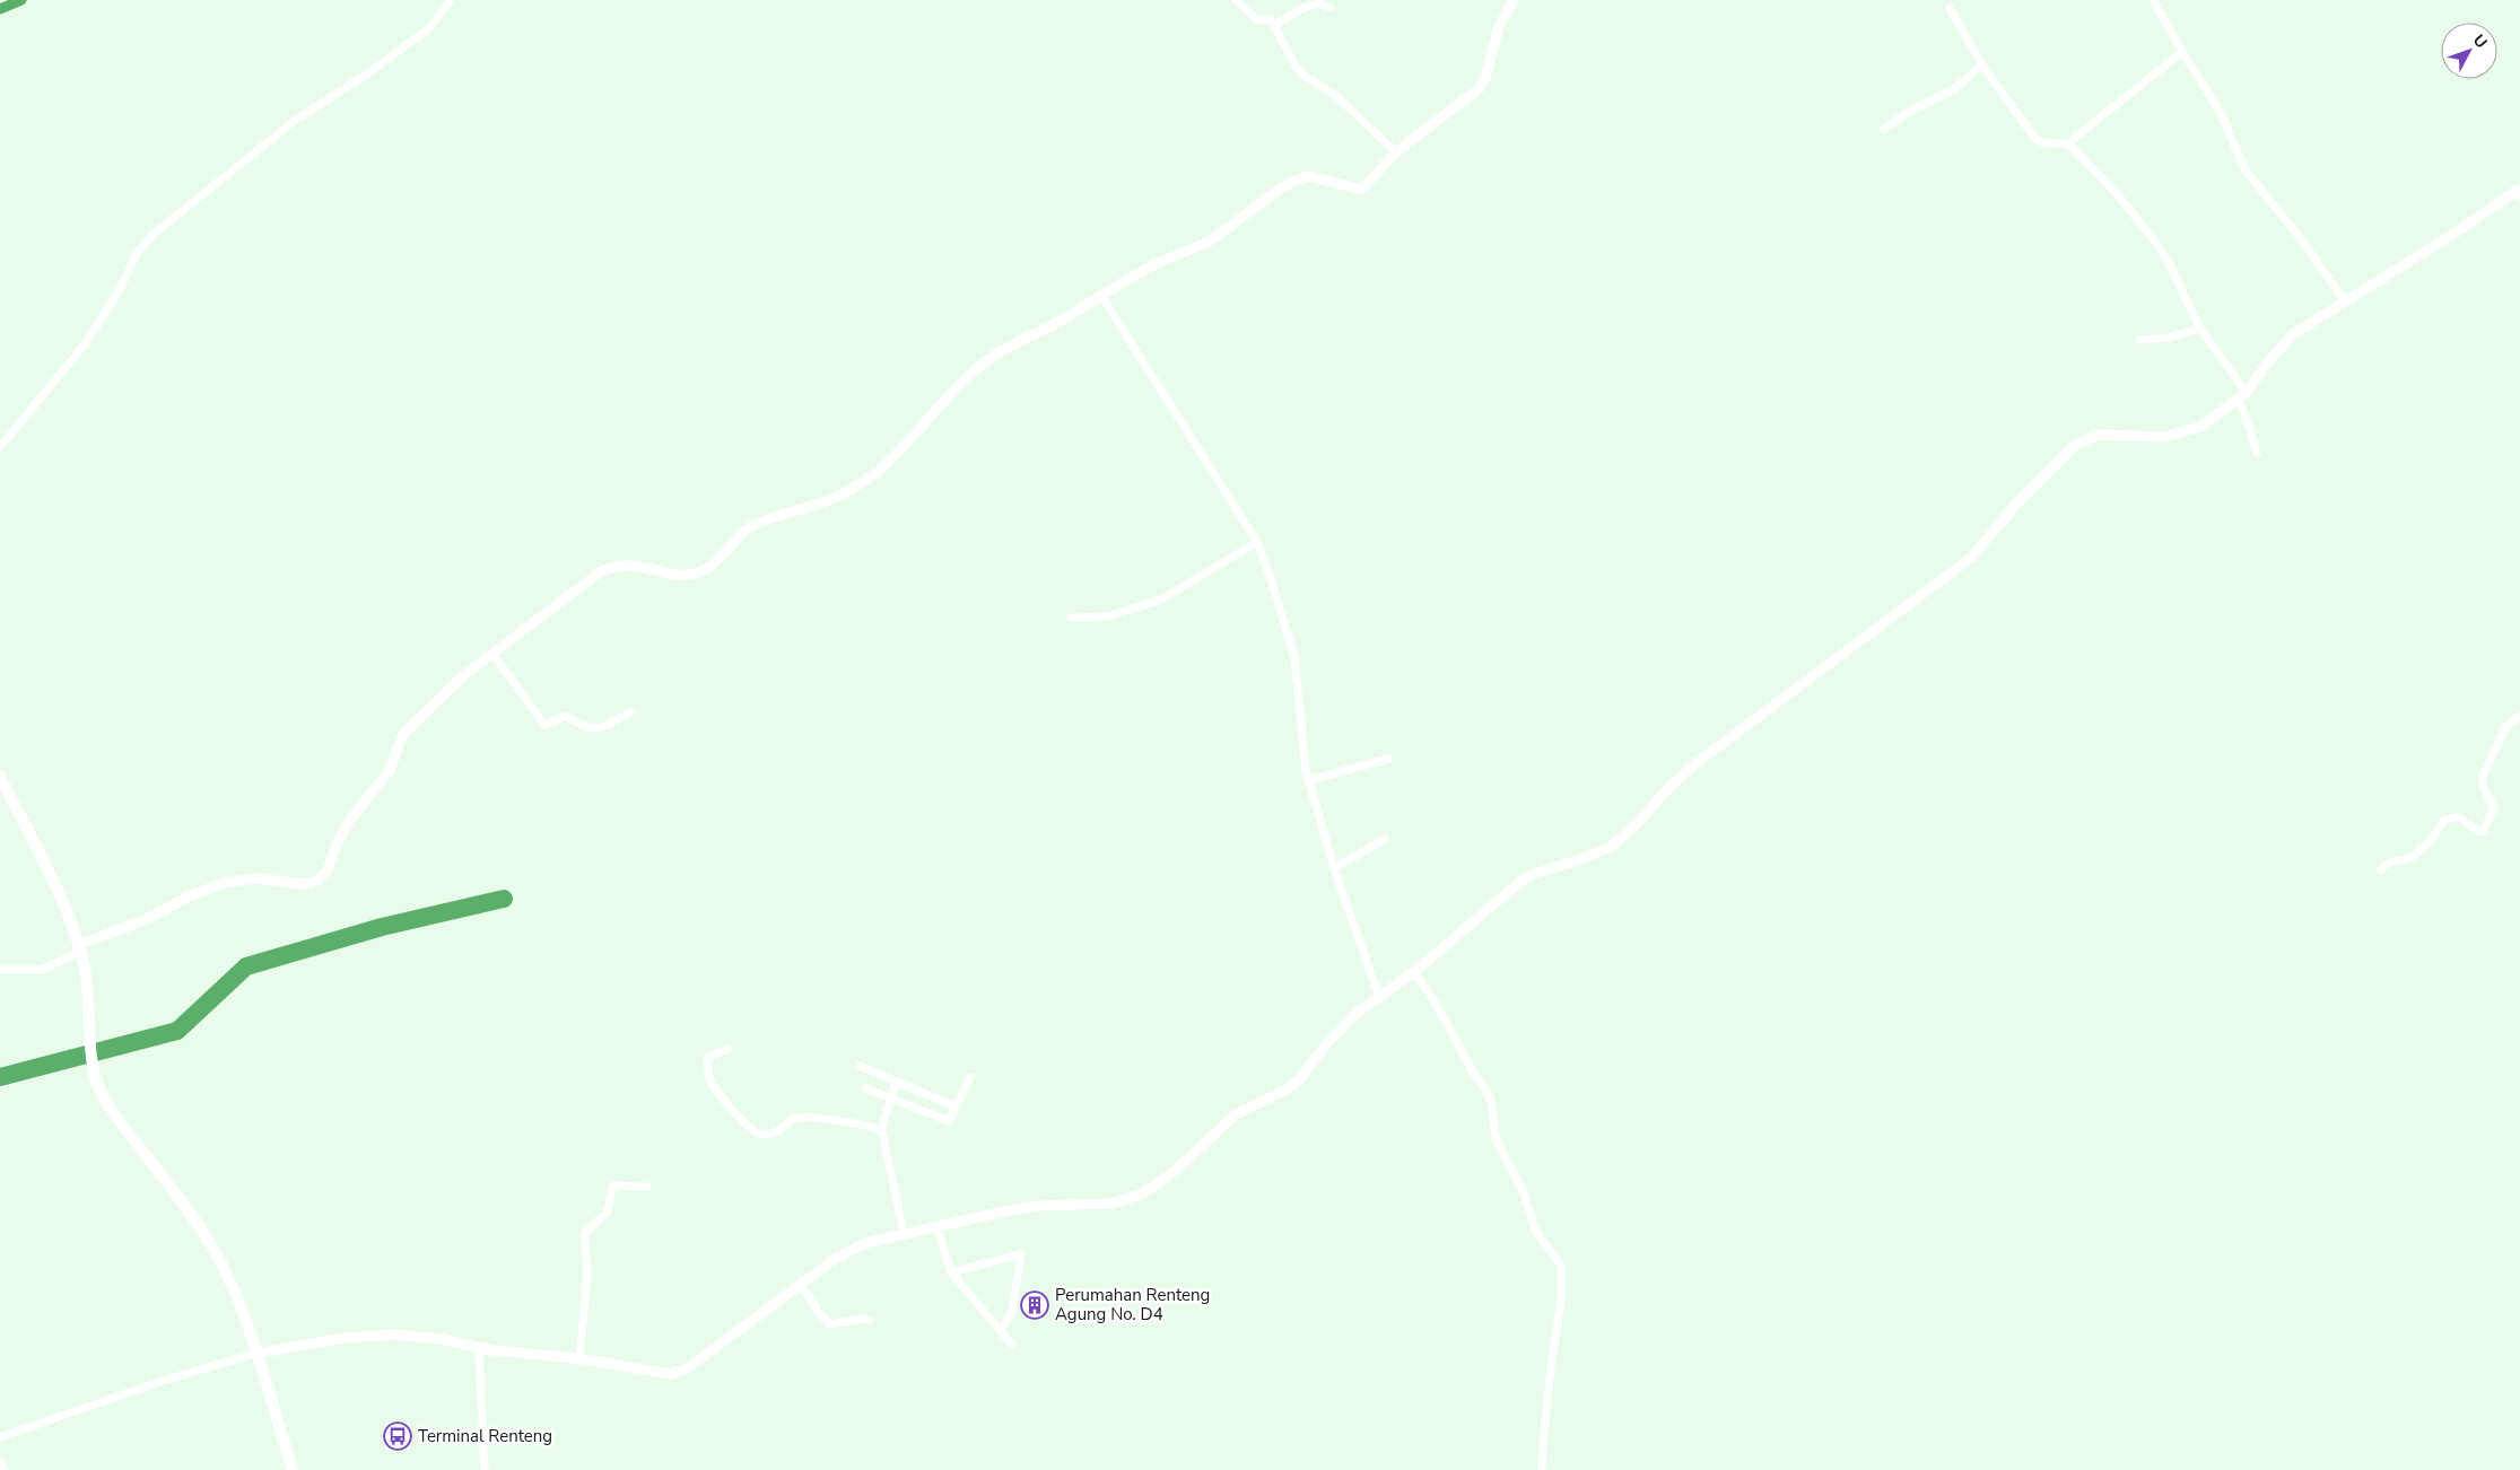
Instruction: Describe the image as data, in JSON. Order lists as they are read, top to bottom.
{
  "places": {
    "building": ["Perumahan Renteng Agung No. D4"],
    "bus stop": ["Terminal Renteng"]
  },
  "north": "top right"
}
